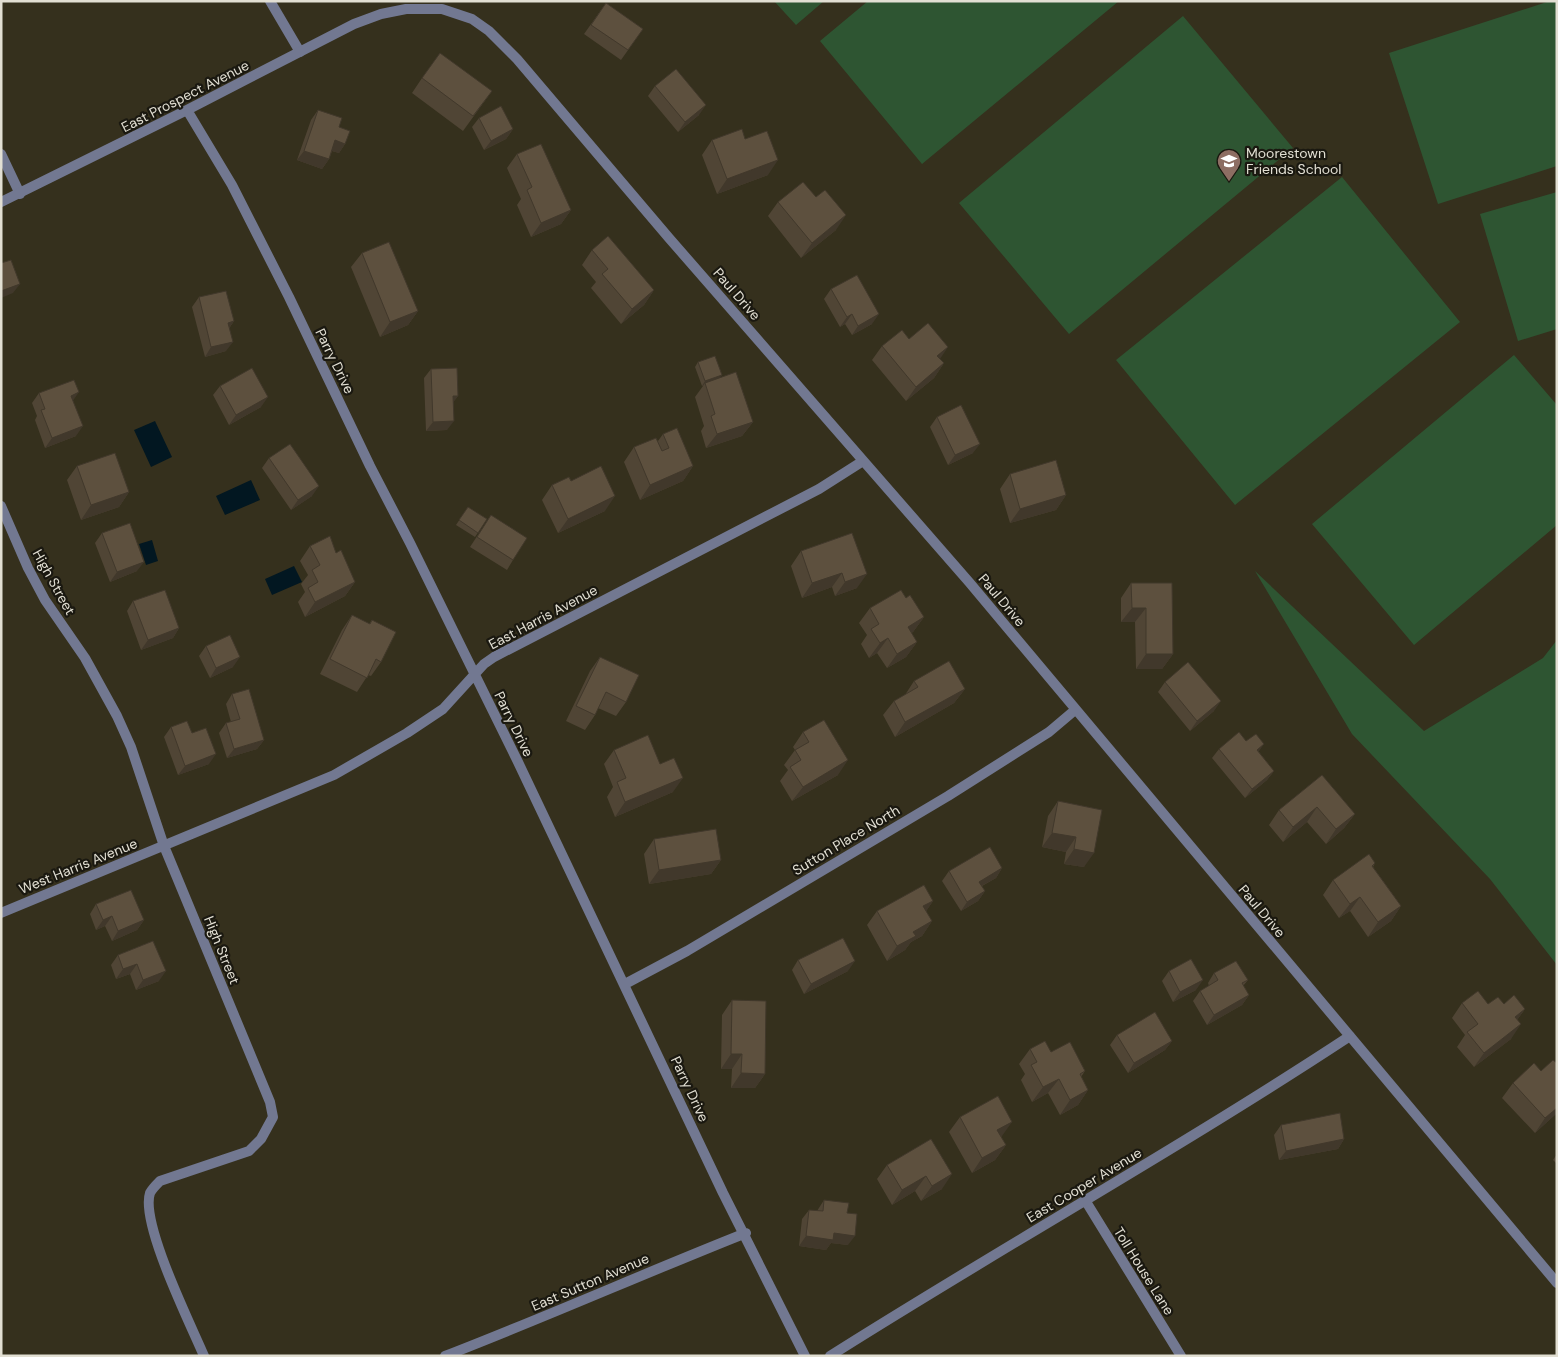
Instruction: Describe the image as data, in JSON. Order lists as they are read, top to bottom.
{
  "streets": {
    "street": [
      "East Prospect Avenue",
      "Paul Drive",
      "Parry Drive",
      "High Street",
      "East Harris Avenue",
      "Sutton Place North",
      "West Harris Avenue",
      "East Cooper Avenue",
      "Toll House Lane",
      "East Sutton Avenue"
    ]
  },
  "crossings": [
    ["East Prospect Avenue", "Paul Drive"],
    ["East Prospect Avenue", "Parry Drive"],
    ["Paul Drive", "East Harris Avenue"],
    ["Paul Drive", "Sutton Place North"],
    ["Paul Drive", "East Cooper Avenue"],
    ["Parry Drive", "East Harris Avenue"],
    ["Parry Drive", "Sutton Place North"],
    ["Parry Drive", "East Sutton Avenue"],
    ["High Street", "East Harris Avenue"],
    ["High Street", "West Harris Avenue"],
    ["East Harris Avenue", "West Harris Avenue"],
    ["East Cooper Avenue", "Toll House Lane"]
  ],
  "places": {
    "school or university": ["Moorestown Friends School"]
  }
}
